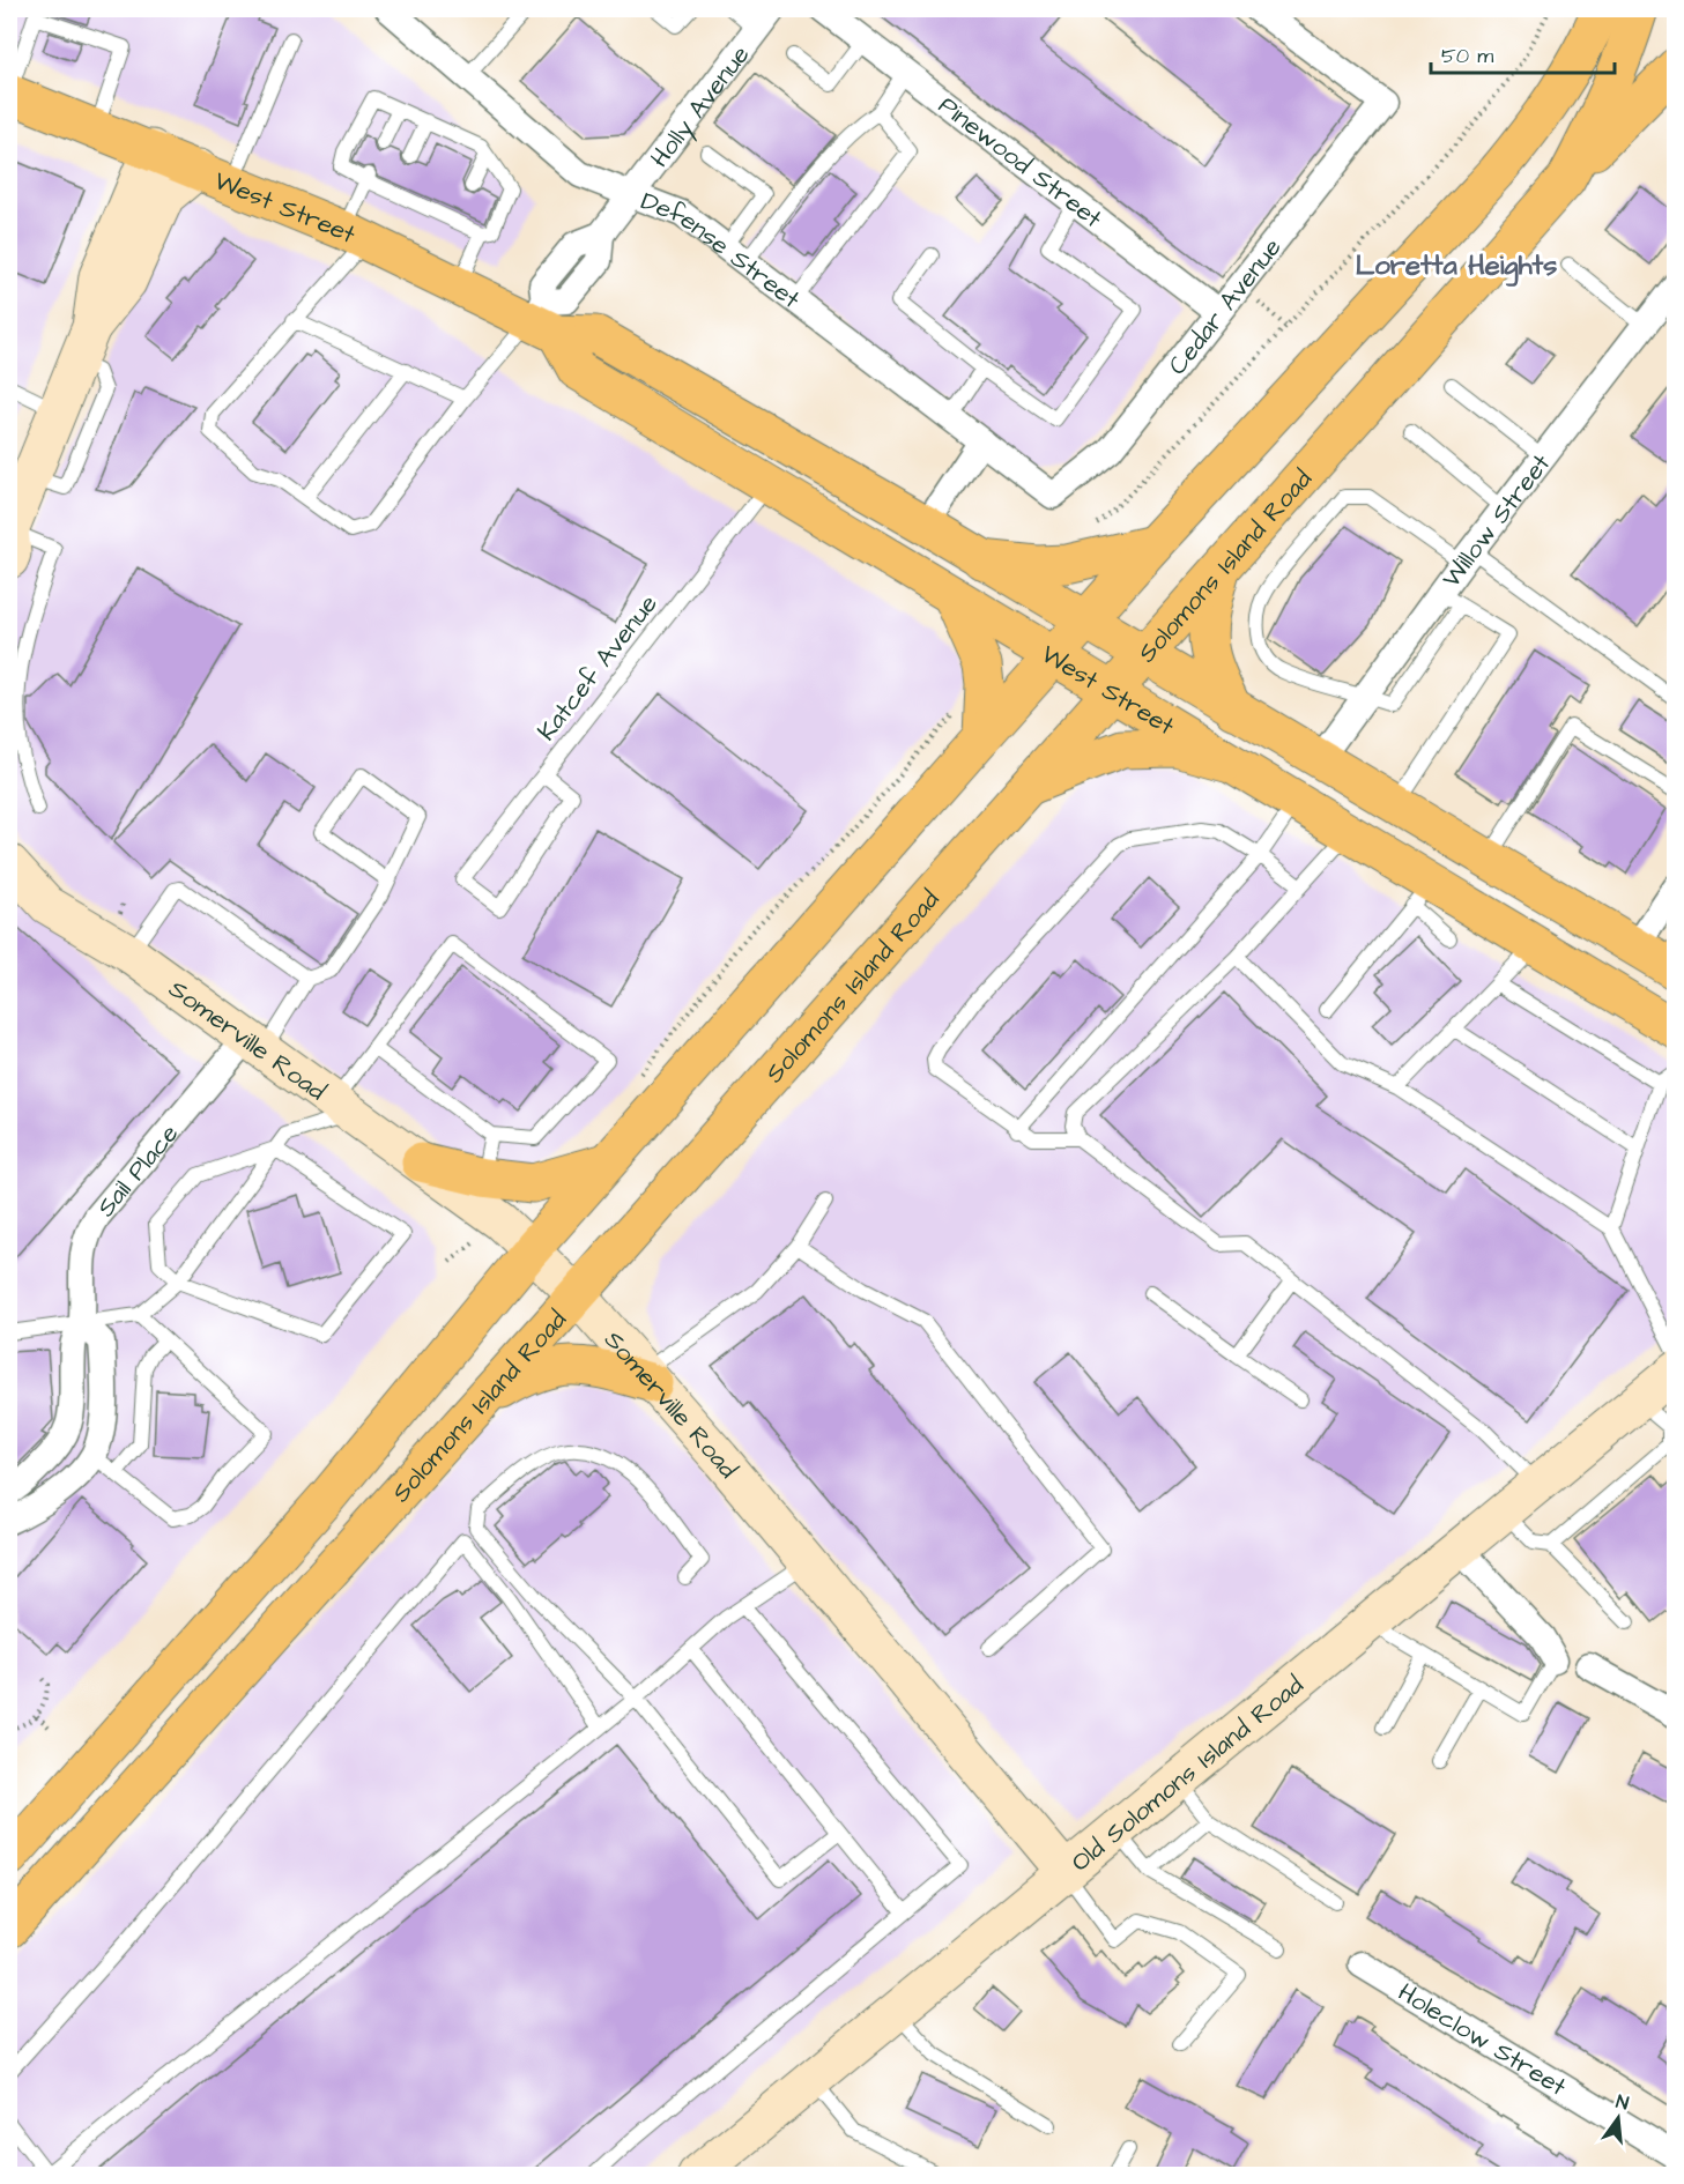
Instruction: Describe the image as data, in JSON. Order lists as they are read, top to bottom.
{
  "streets": {
    "main road": ["West Street", "Solomons Island Road"],
    "street": [
      "Holly Avenue",
      "Pinewood Street",
      "Defense Street",
      "Cedar Avenue",
      "Willow Street",
      "Somerville Road",
      "Sail Place",
      "Old Solomons Island Road",
      "Holeclow Street"
    ],
    "lane": ["Katcef Avenue"]
  },
  "crossings": [
    ["Holly Avenue", "West Street"],
    ["Holly Avenue", "Defense Street"],
    ["Pinewood Street", "Cedar Avenue"],
    ["West Street", "Willow Street"],
    ["West Street", "Solomons Island Road"],
    ["West Street", "Katcef Avenue"],
    ["Defense Street", "Cedar Avenue"],
    ["Solomons Island Road", "Somerville Road"],
    ["Somerville Road", "Sail Place"],
    ["Somerville Road", "Old Solomons Island Road"]
  ],
  "districts": ["Loretta Heights"],
  "scale_bar": "50 m",
  "north": "top"
}
